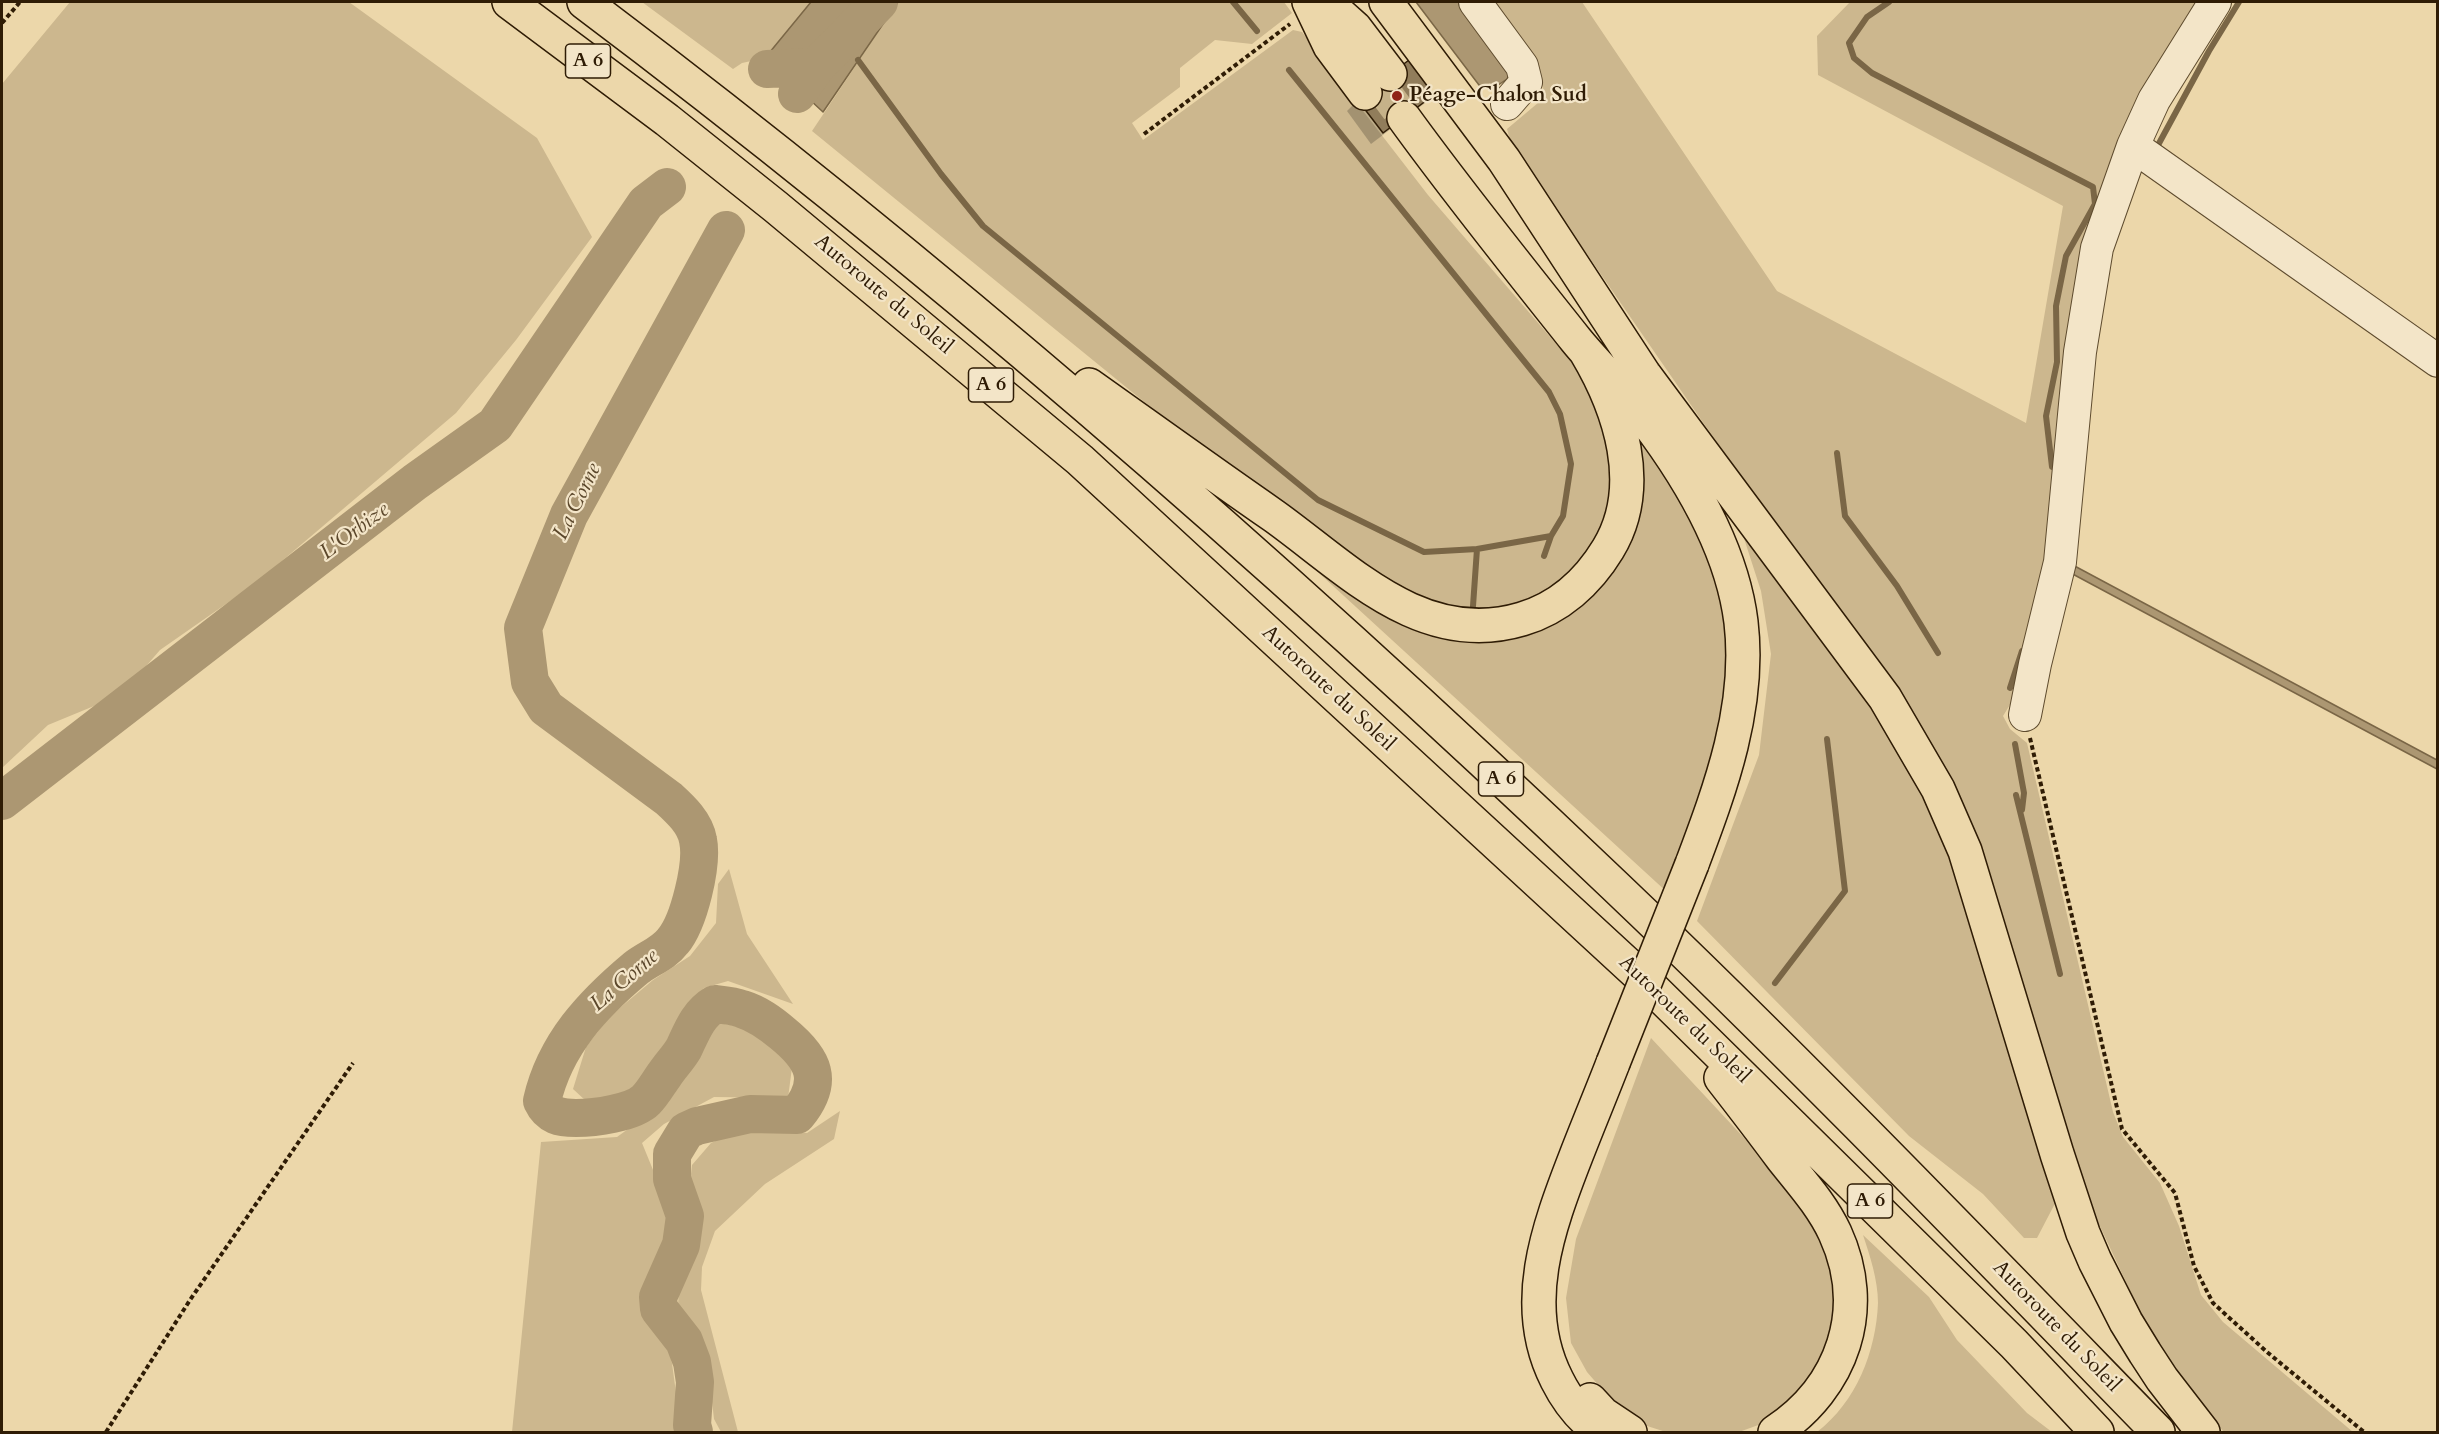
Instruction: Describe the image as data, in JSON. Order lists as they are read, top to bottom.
{
  "streets": {
    "highway": ["A 6", "Autoroute du Soleil"]
  },
  "water": ["La Corne", "L'Orbize"],
  "places": ["Péage-Chalon Sud"]
}
